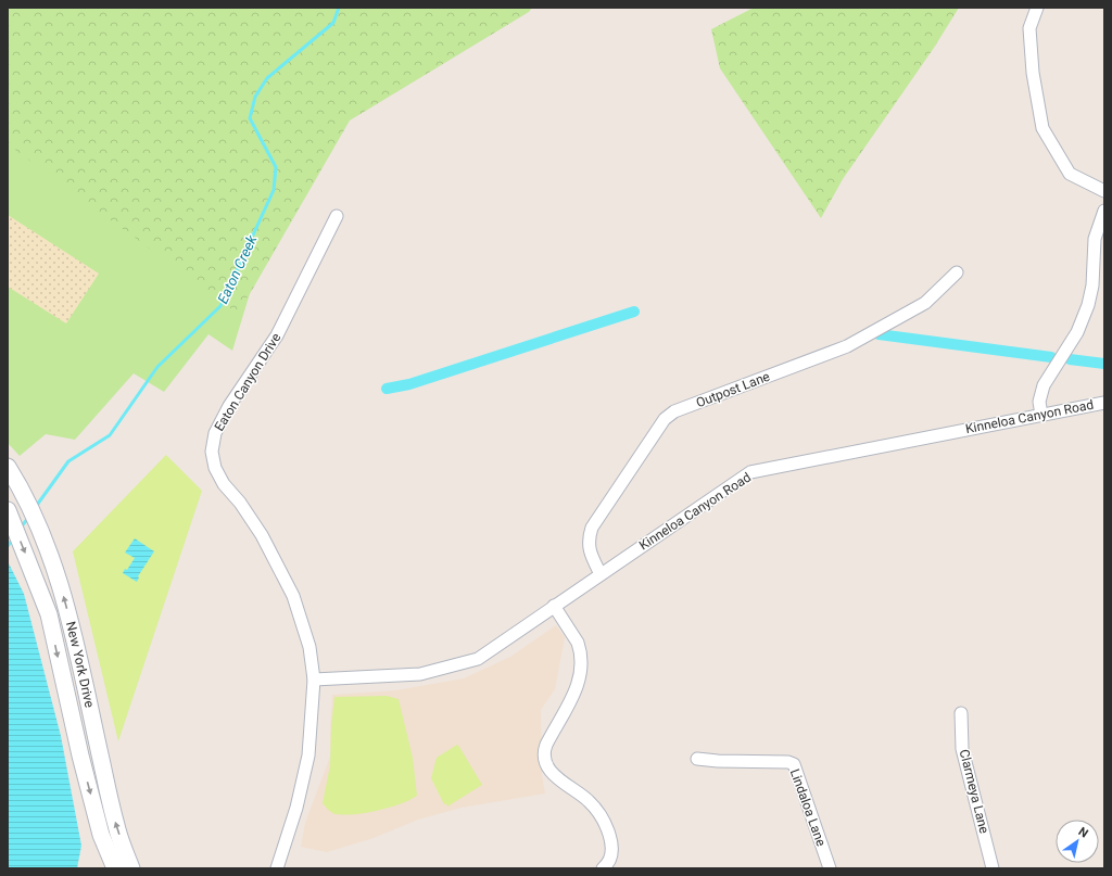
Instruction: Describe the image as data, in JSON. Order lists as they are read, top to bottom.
{
  "streets": {
    "main road": ["New York Drive"],
    "street": [
      "Eaton Canyon Drive",
      "Outpost Lane",
      "Kinneloa Canyon Road",
      "Clarmeya Lane",
      "Lindaloa Lane"
    ]
  },
  "crossings": [
    ["Eaton Canyon Drive", "Kinneloa Canyon Road"],
    ["Outpost Lane", "Kinneloa Canyon Road"]
  ],
  "water": ["Eaton Creek"],
  "north": "top right"
}
